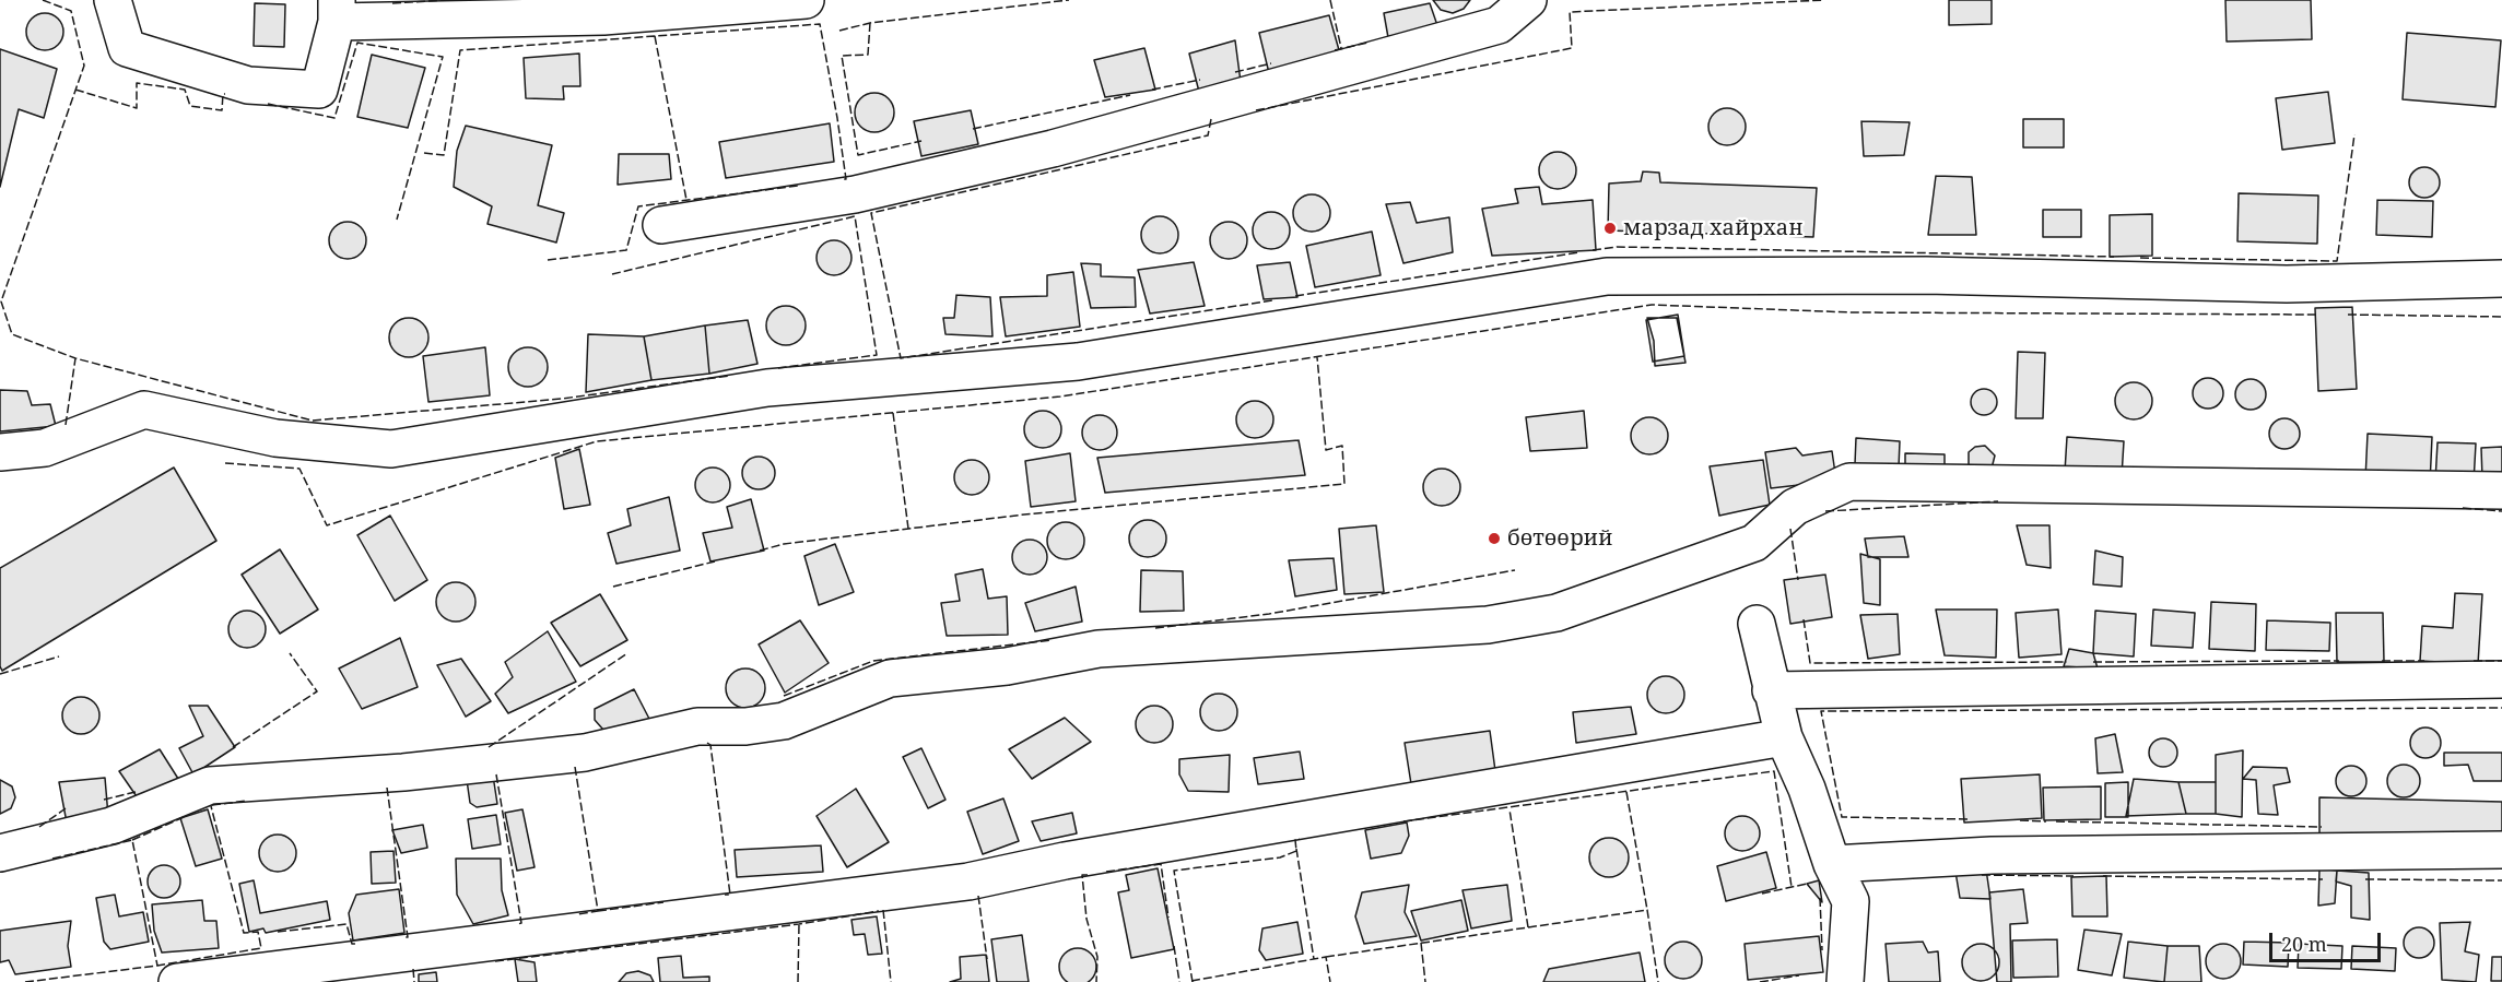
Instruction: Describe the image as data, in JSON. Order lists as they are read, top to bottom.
{
  "places": ["марзад хайрхан", "бөтөөрий"],
  "scale_bar": "20 m"
}
